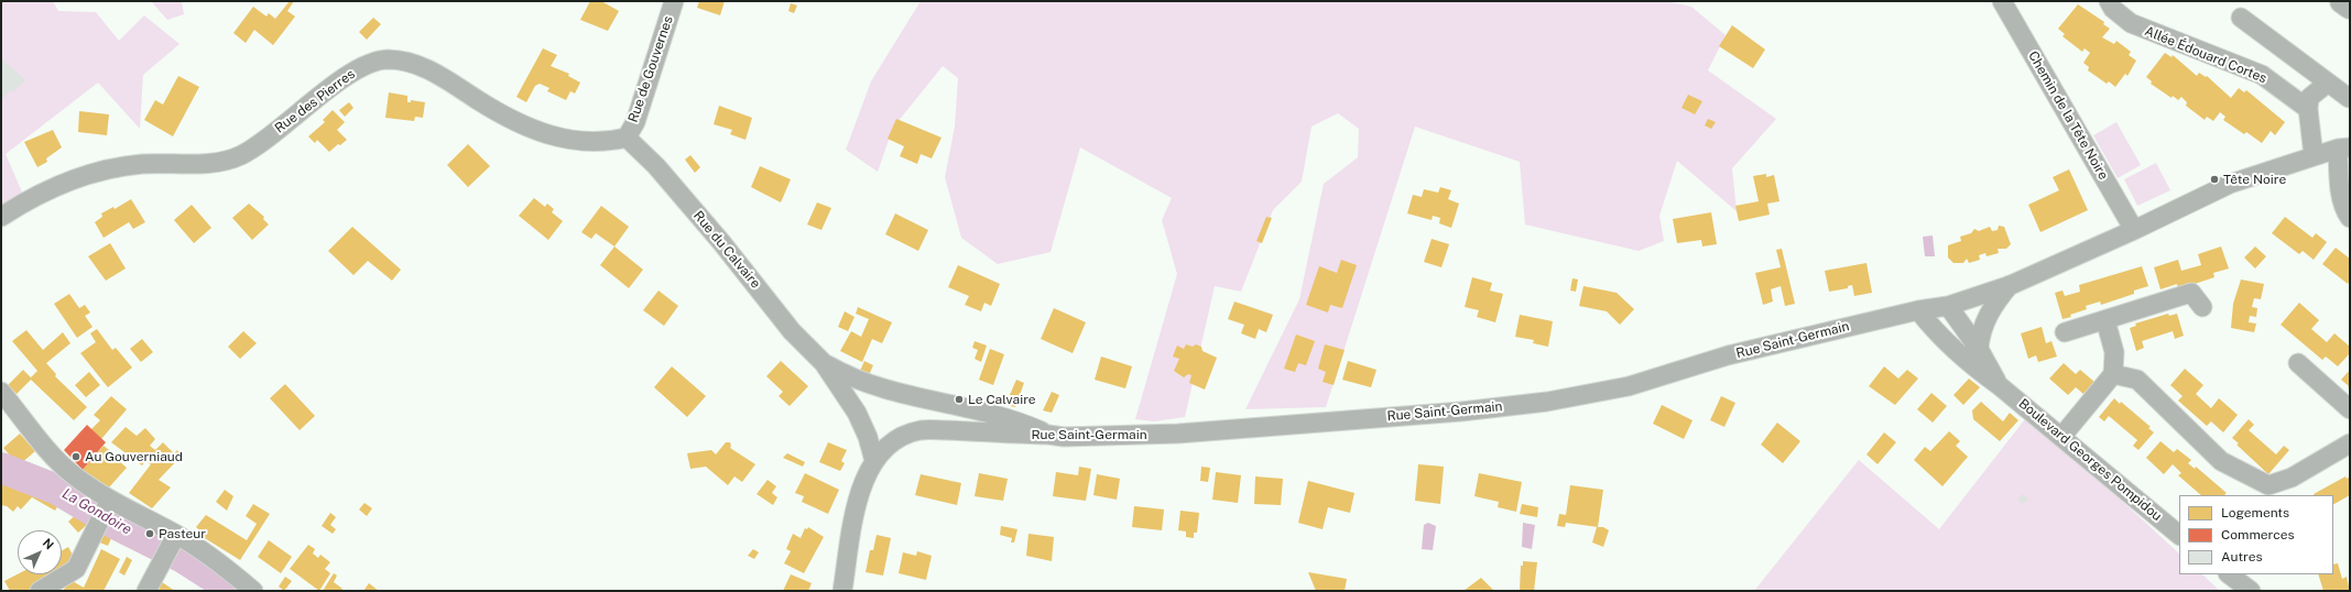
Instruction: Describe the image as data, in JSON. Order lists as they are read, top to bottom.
{
  "streets": {
    "street": [
      "Allée Édouard Cortes",
      "Rue de Gouvernes",
      "Rue des Pierres",
      "Chemin de la Tête Noire",
      "Rue du Calvaire",
      "Rue Saint-Germain",
      "Boulevard Georges Pompidou"
    ]
  },
  "crossings": [
    ["Rue de Gouvernes", "Rue des Pierres"],
    ["Rue de Gouvernes", "Rue du Calvaire"],
    ["Rue des Pierres", "Rue du Calvaire"],
    ["Chemin de la Tête Noire", "Rue Saint-Germain"],
    ["Rue du Calvaire", "Rue Saint-Germain"],
    ["Rue Saint-Germain", "Boulevard Georges Pompidou"]
  ],
  "water": ["La Gondoire"],
  "places": [
    "Tête Noire",
    "Le Calvaire",
    "Au Gouverniaud",
    "Pasteur"
  ],
  "legend": ["Logements", "Commerces", "Autres"],
  "north": "top right"
}
